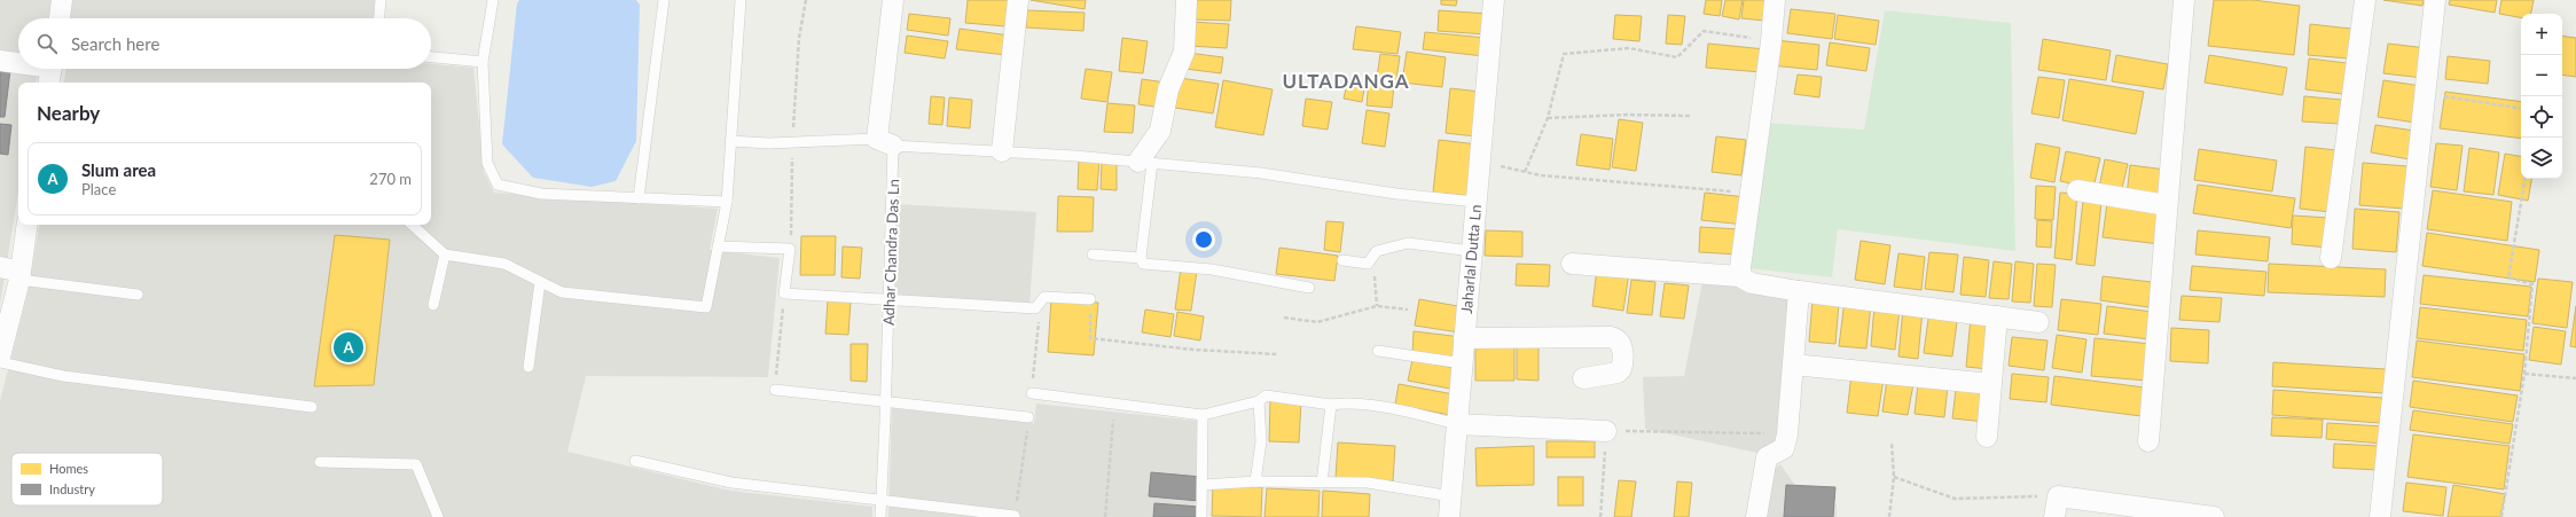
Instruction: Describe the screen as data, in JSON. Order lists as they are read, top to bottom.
{
  "streets": {
    "street": ["Adhar Chandra Das Ln", "Jaharlal Dutta Ln"]
  },
  "districts": ["ULTADANGA"],
  "legend": ["Homes", "Industry"],
  "page": {
    "map_buttons": ["+", "−"],
    "search": "Search here",
    "heading": "Nearby",
    "list": [
      {
        "mark": "A",
        "name": "Slum area",
        "note": "Place",
        "value": "270 m"
      }
    ],
    "pins": "A"
  }
}
